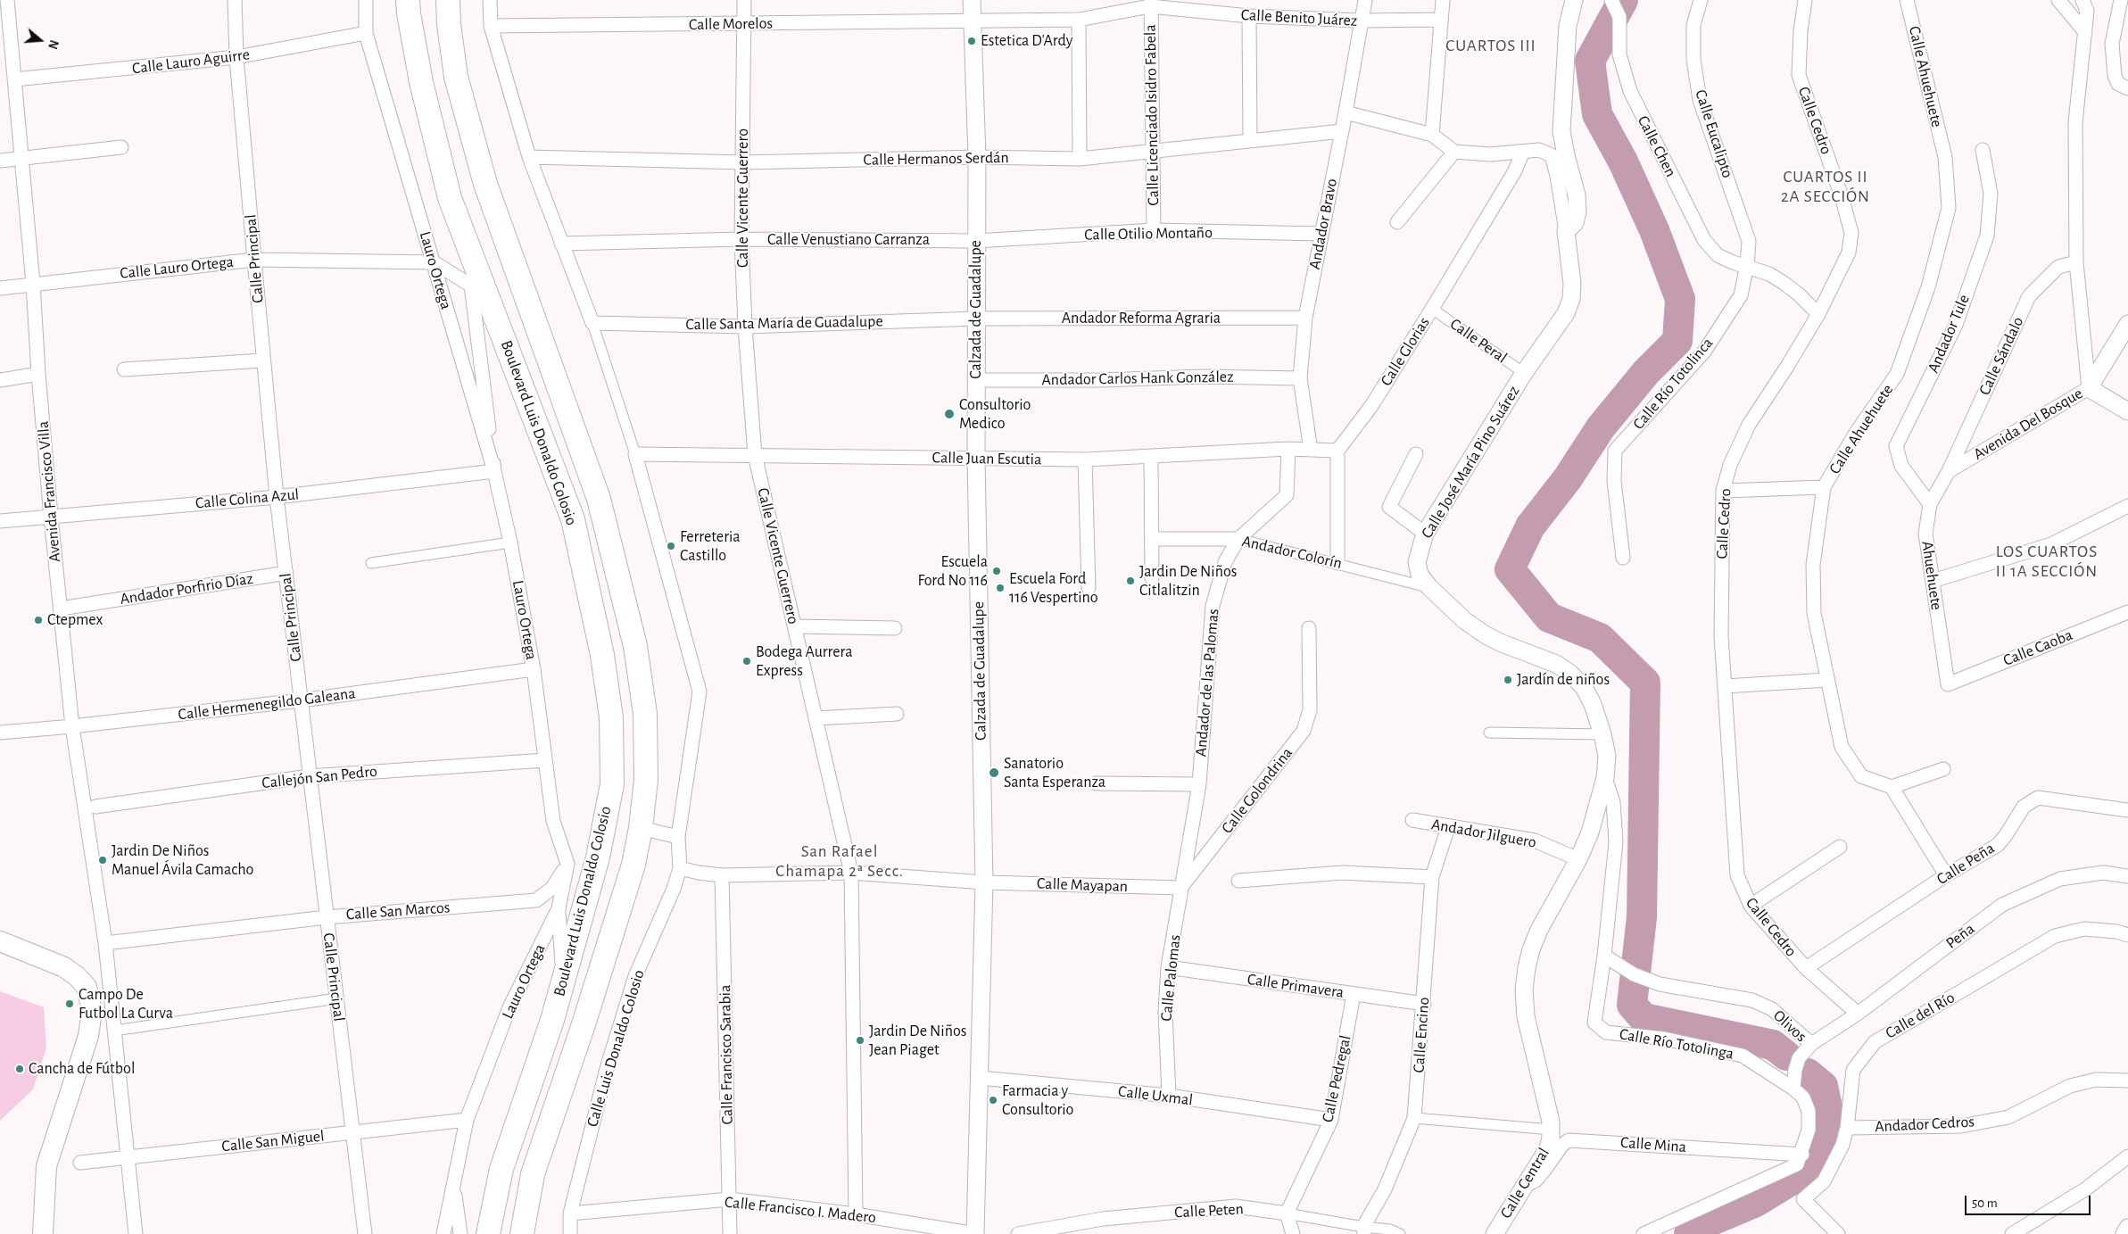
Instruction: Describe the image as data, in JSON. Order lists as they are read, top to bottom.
{
  "streets": {
    "highway": ["Boulevard Luis Donaldo Colosio"],
    "street": [
      "Calle Benito Juárez",
      "Calle Morelos",
      "Calle Lauro Aguirre",
      "Calle Ahuehuete",
      "Calle Licenciado Isidro Fabela",
      "Calle Cedro",
      "Calle Eucalipto",
      "Calle Chen",
      "Calle Hermanos Serdán",
      "Calle Vicente Guerrero",
      "Andador Bravo",
      "Calle Otilio Montaño",
      "Calle Venustiano Carranza",
      "Calle Principal",
      "Calle Lauro Ortega",
      "Lauro Ortega",
      "Calzada de Guadalupe",
      "Andador Reforma Agraria",
      "Calle Santa María de Guadalupe",
      "Andador Tule",
      "Calle Peral",
      "Calle Glorias",
      "Calle Sándalo",
      "Andador Carlos Hank González",
      "Calle Río Totolinca",
      "Avenida Del Bosque",
      "Calle Juan Escutia",
      "Calle José María Pino Suárez",
      "Avenida Francisco Villa",
      "Calle Colina Azul",
      "Andador Colorín",
      "Ahuehuete",
      "Andador Porfirio Díaz",
      "Calle Caoba",
      "Andador de las Palomas",
      "Calle Hermenegildo Galeana",
      "Callejón San Pedro",
      "Calle Golondrina",
      "Andador Jilguero",
      "Calle Peña",
      "Calle Mayapan",
      "Calle San Marcos",
      "Peña",
      "Calle Palomas",
      "Calle Primavera",
      "Calle del Río",
      "Olivos",
      "Calle Encino",
      "Calle Río Totolinga",
      "Calle Luis Donaldo Colosio",
      "Calle Francisco Sarabia",
      "Calle Pedregal",
      "Calle Uxmal",
      "Andador Cedros",
      "Calle San Miguel",
      "Calle Mina",
      "Calle Central",
      "Calle Francisco I. Madero",
      "Calle Peten"
    ]
  },
  "crossings": [
    ["Calle Benito Juárez", "Calle Morelos"],
    ["Calle Benito Juárez", "Calle Licenciado Isidro Fabela"],
    ["Calle Benito Juárez", "Andador Bravo"],
    ["Calle Benito Juárez", "Calzada de Guadalupe"],
    ["Calle Morelos", "Calle Vicente Guerrero"],
    ["Calle Morelos", "Calzada de Guadalupe"],
    ["Calle Lauro Aguirre", "Calle Principal"],
    ["Calle Lauro Aguirre", "Lauro Ortega"],
    ["Calle Lauro Aguirre", "Avenida Francisco Villa"],
    ["Calle Licenciado Isidro Fabela", "Calle Hermanos Serdán"],
    ["Calle Licenciado Isidro Fabela", "Calle Otilio Montaño"],
    ["Calle Cedro", "Calle Chen"],
    ["Calle Cedro", "Calle Peña"],
    ["Calle Cedro", "Peña"],
    ["Calle Eucalipto", "Calle Chen"],
    ["Calle Eucalipto", "Calle Río Totolinca"],
    ["Calle Chen", "Calle Río Totolinca"],
    ["Calle Hermanos Serdán", "Calle Vicente Guerrero"],
    ["Calle Hermanos Serdán", "Andador Bravo"],
    ["Calle Hermanos Serdán", "Calzada de Guadalupe"],
    ["Calle Vicente Guerrero", "Calle Venustiano Carranza"],
    ["Calle Vicente Guerrero", "Calle Santa María de Guadalupe"],
    ["Calle Vicente Guerrero", "Calle Juan Escutia"],
    ["Calle Vicente Guerrero", "Calle Mayapan"],
    ["Calle Vicente Guerrero", "Calle Francisco I. Madero"],
    ["Andador Bravo", "Calle Otilio Montaño"],
    ["Andador Bravo", "Andador Reforma Agraria"],
    ["Andador Bravo", "Andador Carlos Hank González"],
    ["Andador Bravo", "Calle Juan Escutia"],
    ["Calle Otilio Montaño", "Calle Venustiano Carranza"],
    ["Calle Otilio Montaño", "Calzada de Guadalupe"],
    ["Calle Venustiano Carranza", "Calzada de Guadalupe"],
    ["Calle Principal", "Calle Lauro Ortega"],
    ["Calle Principal", "Calle Colina Azul"],
    ["Calle Principal", "Andador Porfirio Díaz"],
    ["Calle Principal", "Calle Hermenegildo Galeana"],
    ["Calle Principal", "Callejón San Pedro"],
    ["Calle Principal", "Calle San Marcos"],
    ["Calle Principal", "Calle San Miguel"],
    ["Calle Lauro Ortega", "Lauro Ortega"],
    ["Calle Lauro Ortega", "Avenida Francisco Villa"],
    ["Lauro Ortega", "Calle Colina Azul"],
    ["Lauro Ortega", "Calle Hermenegildo Galeana"],
    ["Lauro Ortega", "Callejón San Pedro"],
    ["Lauro Ortega", "Calle San Marcos"],
    ["Lauro Ortega", "Calle San Miguel"],
    ["Calzada de Guadalupe", "Andador Reforma Agraria"],
    ["Calzada de Guadalupe", "Calle Santa María de Guadalupe"],
    ["Calzada de Guadalupe", "Andador Carlos Hank González"],
    ["Calzada de Guadalupe", "Calle Juan Escutia"],
    ["Calzada de Guadalupe", "Calle Mayapan"],
    ["Calzada de Guadalupe", "Calle Uxmal"],
    ["Calzada de Guadalupe", "Calle Francisco I. Madero"],
    ["Andador Reforma Agraria", "Calle Santa María de Guadalupe"],
    ["Andador Tule", "Ahuehuete"],
    ["Calle Peral", "Calle Glorias"],
    ["Calle Peral", "Calle José María Pino Suárez"],
    ["Calle Glorias", "Calle Juan Escutia"],
    ["Calle Glorias", "Calle José María Pino Suárez"],
    ["Calle Sándalo", "Avenida Del Bosque"],
    ["Calle Sándalo", "Ahuehuete"],
    ["Avenida Del Bosque", "Ahuehuete"],
    ["Calle Juan Escutia", "Andador de las Palomas"],
    ["Calle José María Pino Suárez", "Andador Colorín"],
    ["Calle José María Pino Suárez", "Andador Jilguero"],
    ["Calle José María Pino Suárez", "Calle Central"],
    ["Avenida Francisco Villa", "Calle Colina Azul"],
    ["Avenida Francisco Villa", "Andador Porfirio Díaz"],
    ["Avenida Francisco Villa", "Calle Hermenegildo Galeana"],
    ["Avenida Francisco Villa", "Calle San Marcos"],
    ["Avenida Francisco Villa", "Calle San Miguel"],
    ["Andador Colorín", "Andador de las Palomas"],
    ["Ahuehuete", "Calle Caoba"],
    ["Andador de las Palomas", "Calle Golondrina"],
    ["Andador de las Palomas", "Calle Mayapan"],
    ["Andador de las Palomas", "Calle Palomas"],
    ["Calle Golondrina", "Calle Mayapan"],
    ["Calle Golondrina", "Calle Palomas"],
    ["Andador Jilguero", "Calle Encino"],
    ["Calle Mayapan", "Calle Palomas"],
    ["Calle Mayapan", "Calle Luis Donaldo Colosio"],
    ["Calle Mayapan", "Calle Francisco Sarabia"],
    ["Peña", "Olivos"],
    ["Calle Palomas", "Calle Primavera"],
    ["Calle Palomas", "Calle Uxmal"],
    ["Calle Primavera", "Calle Encino"],
    ["Calle Primavera", "Calle Pedregal"],
    ["Calle del Río", "Andador Cedros"],
    ["Olivos", "Calle Río Totolinga"],
    ["Calle Encino", "Calle Peten"],
    ["Calle Luis Donaldo Colosio", "Calle Francisco I. Madero"],
    ["Calle Francisco Sarabia", "Calle Francisco I. Madero"],
    ["Calle Pedregal", "Calle Uxmal"],
    ["Calle Pedregal", "Calle Peten"],
    ["Calle Mina", "Calle Central"]
  ],
  "districts": [
    "CUARTOS III",
    "CUARTOS II 2A SECCIÓN",
    "LOS CUARTOS II 1A SECCIÓN",
    "San Rafael Chamapa 2ª Secc."
  ],
  "places": [
    "Estetica D'Ardy",
    "Consultorio Medico",
    "Ferreteria Castillo",
    "Escuela Ford No 116",
    "Jardin De Niños Citlalitzin",
    "Escuela Ford 116 Vespertino",
    "Ctepmex",
    "Bodega Aurrera Express",
    "Jardín de niños",
    "Sanatorio Santa Esperanza",
    "Jardin De Niños Manuel Ávila Camacho",
    "Campo De Futbol La Curva",
    "Jardin De Niños Jean Piaget",
    "Cancha de Fútbol",
    "Farmacia y Consultorio"
  ],
  "scale_bar": "50 m",
  "north": "right"
}
